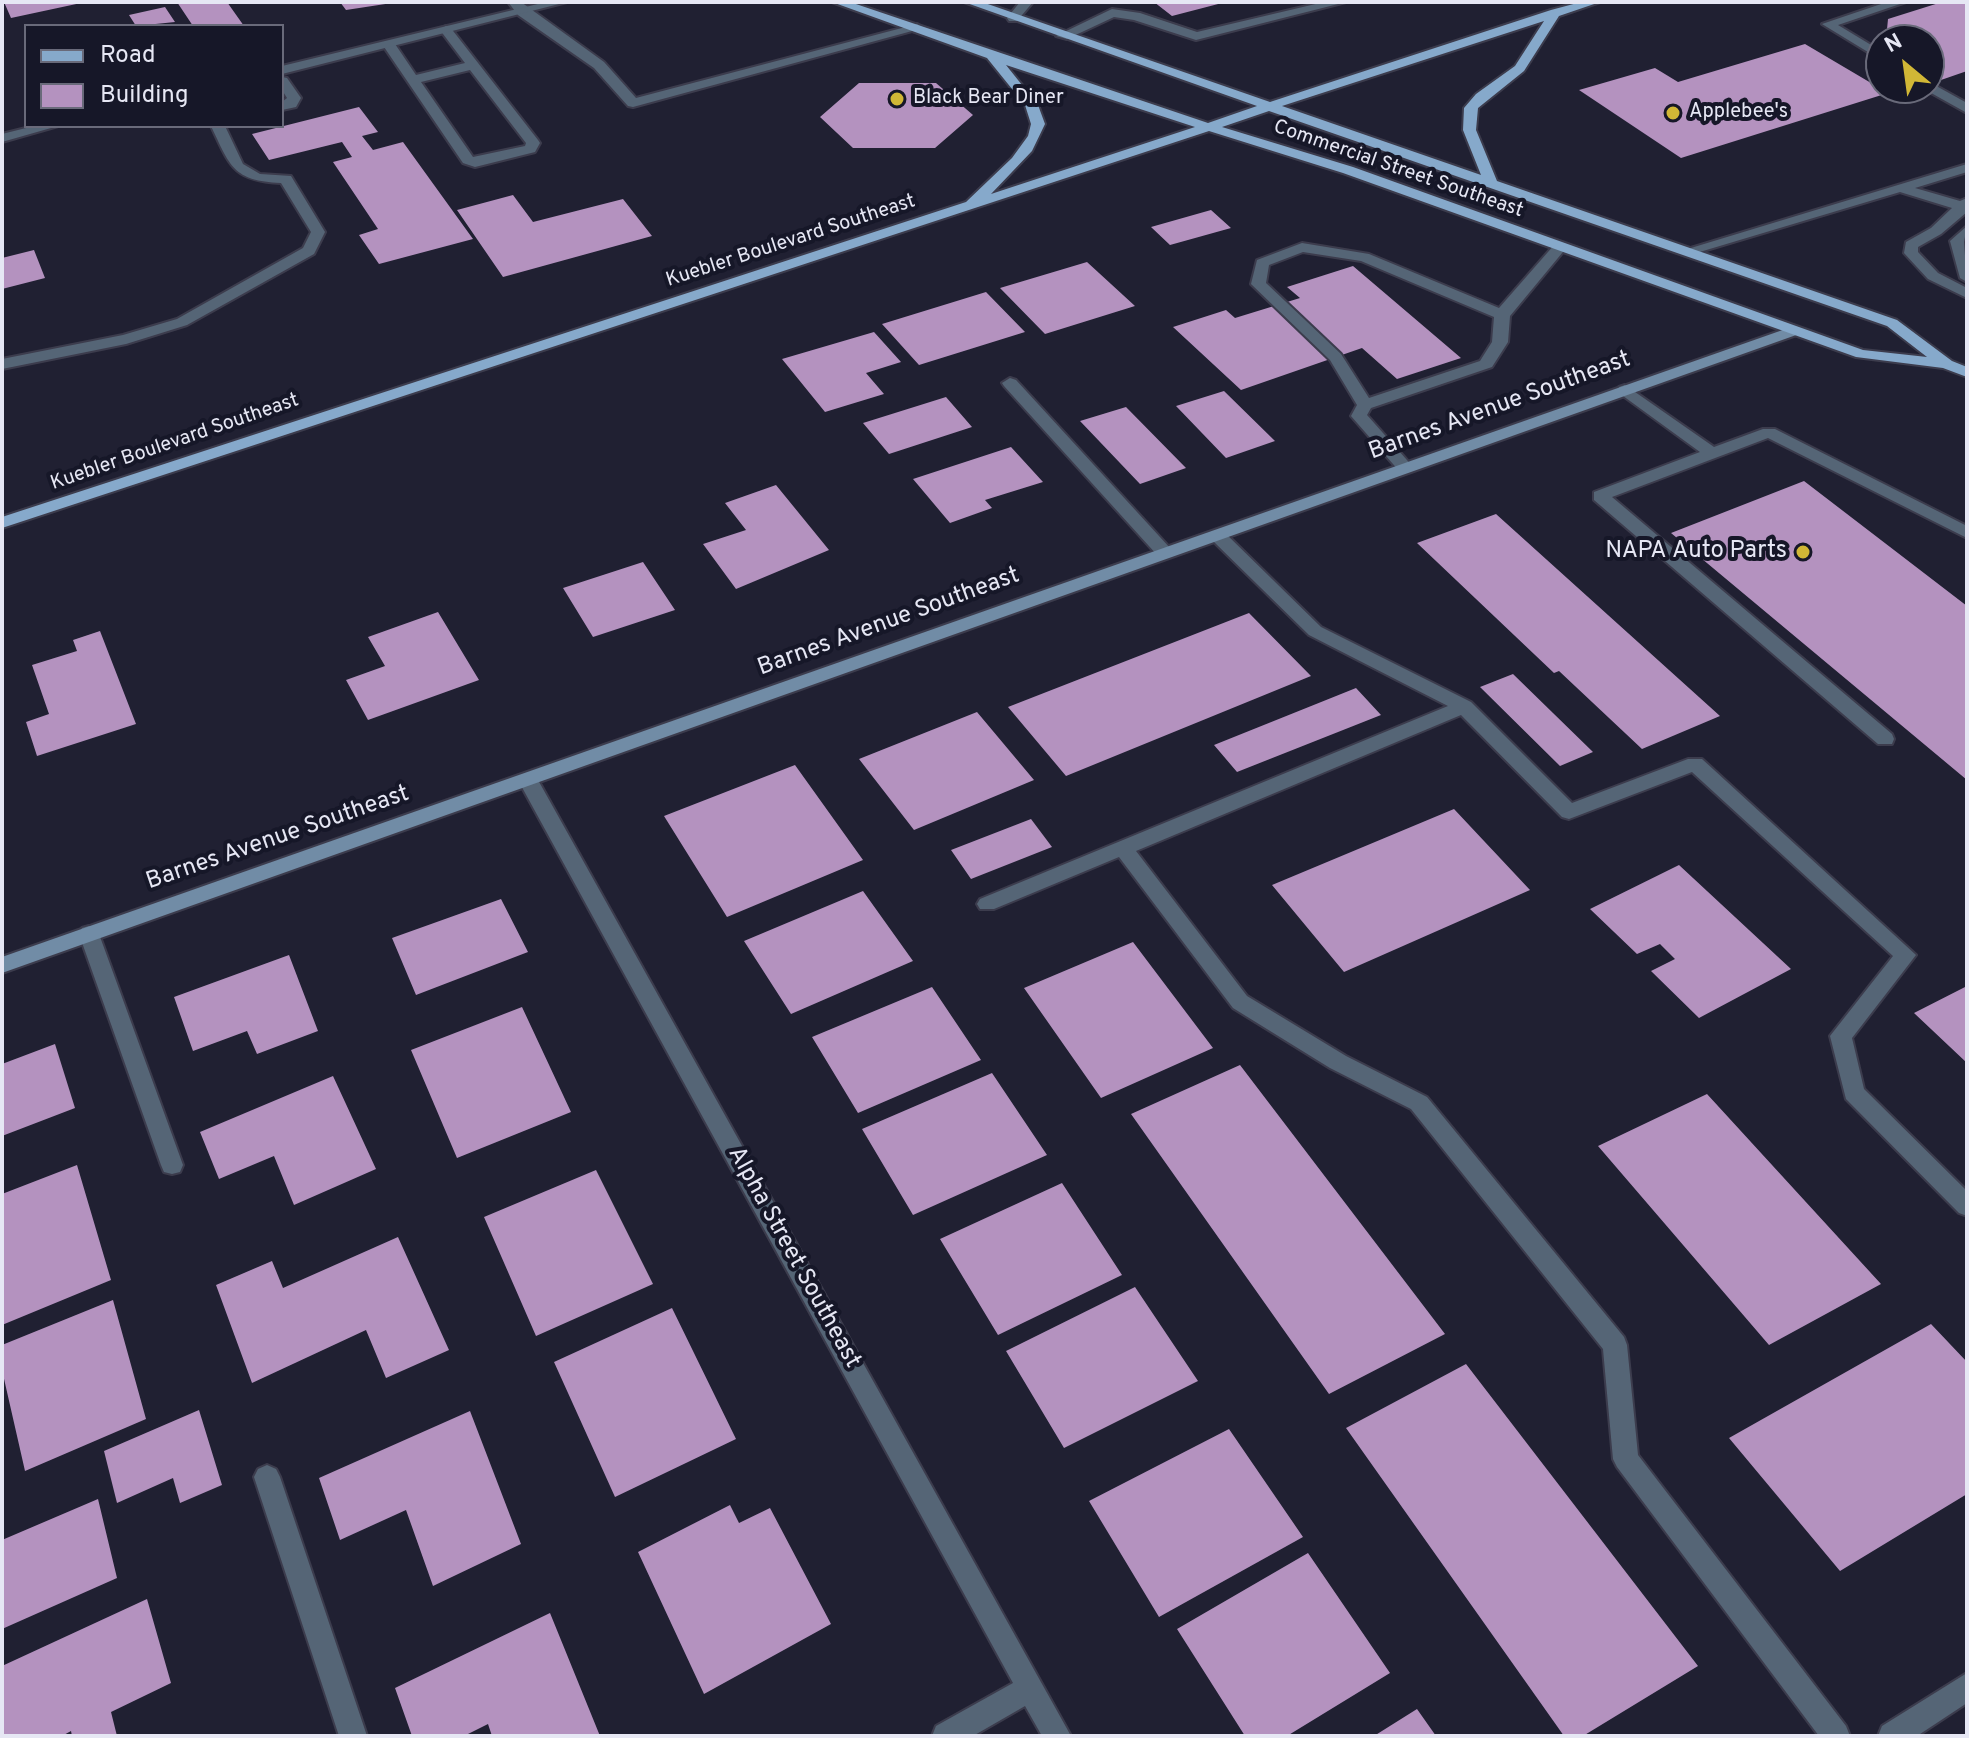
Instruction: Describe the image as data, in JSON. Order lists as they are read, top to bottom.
{
  "streets": {
    "main road": ["Commercial Street Southeast", "Kuebler Boulevard Southeast"],
    "street": ["Barnes Avenue Southeast", "Alpha Street Southeast"]
  },
  "crossings": [
    ["Commercial Street Southeast", "Kuebler Boulevard Southeast"],
    ["Commercial Street Southeast", "Barnes Avenue Southeast"],
    ["Barnes Avenue Southeast", "Alpha Street Southeast"]
  ],
  "places": ["Black Bear Diner", "Applebee's", "NAPA Auto Parts"],
  "legend": ["Road", "Building"],
  "north": "top left"
}
